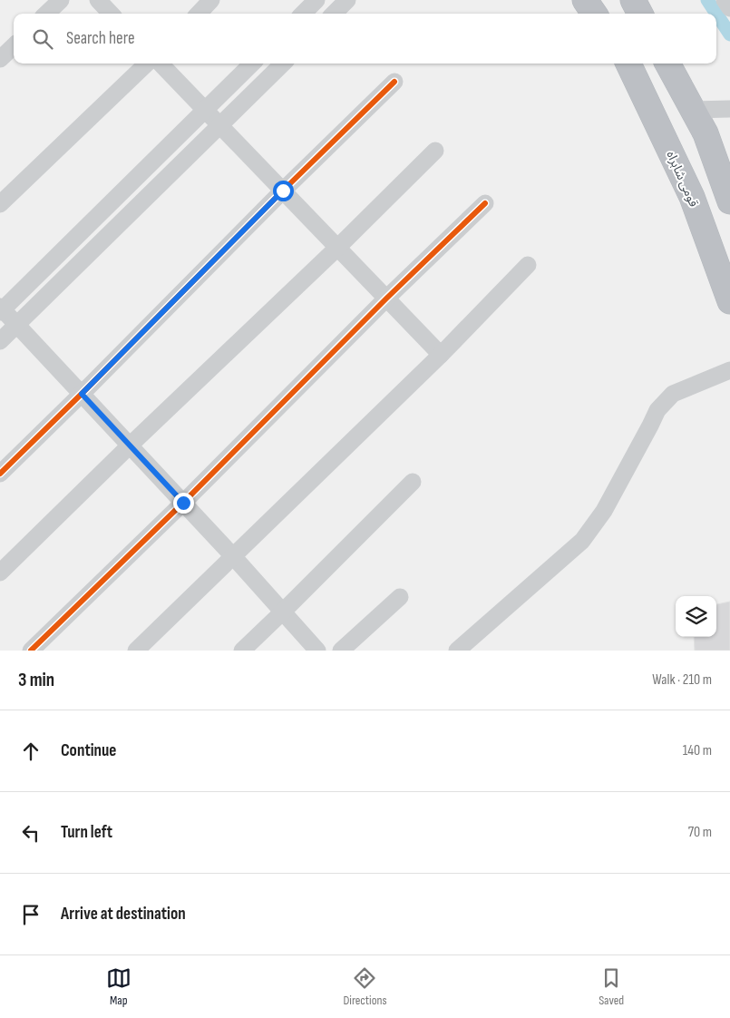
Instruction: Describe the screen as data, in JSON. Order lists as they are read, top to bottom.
{
  "streets": {
    "highway": ["قومی شاہراہ"]
  },
  "page": {
    "search": "Search here",
    "heading": ["3 min", "Walk · 210 m"],
    "list": [
      ["Continue", "140 m"],
      ["Turn left", "70 m"],
      "Arrive at destination"
    ],
    "nav": ["Map", "Directions", "Saved"]
  }
}
